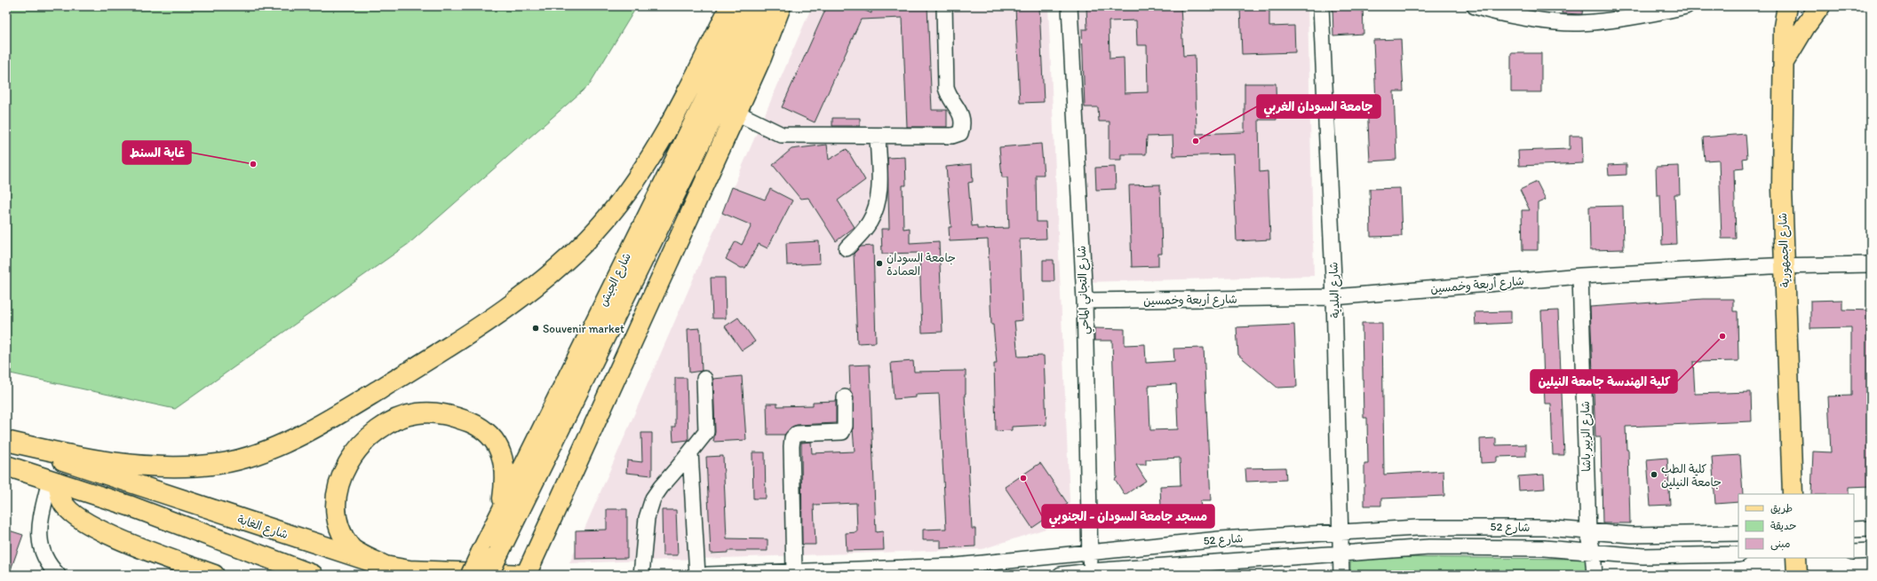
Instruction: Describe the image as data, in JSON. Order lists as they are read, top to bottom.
{
  "streets": {
    "main road": ["شارع الجمهورية", "شارع الجيش", "شارع الغابة"],
    "street": [
      "شارع أربعة وخمسين",
      "شارع التجاني الماحي",
      "شارع البلدية",
      "شارع الزبير باشا",
      "شارع 52"
    ]
  },
  "crossings": [
    ["شارع الجمهورية", "شارع أربعة وخمسين"],
    ["شارع أربعة وخمسين", "شارع التجاني الماحي"],
    ["شارع أربعة وخمسين", "شارع البلدية"],
    ["شارع أربعة وخمسين", "شارع الزبير باشا"],
    ["شارع التجاني الماحي", "شارع 52"],
    ["شارع البلدية", "شارع 52"],
    ["شارع الزبير باشا", "شارع 52"]
  ],
  "places": [
    "جامعة السودان الغربي",
    "غابة السنط",
    "جامعة السودان العمادة",
    "Souvenir market",
    "كلية الهندسة جامعة النيلين",
    "كلية الطب جامعة النيلين",
    "مسجد جامعة السودان - الجنوبي"
  ],
  "legend": ["طريق", "حديقة", "مبنى"]
}
